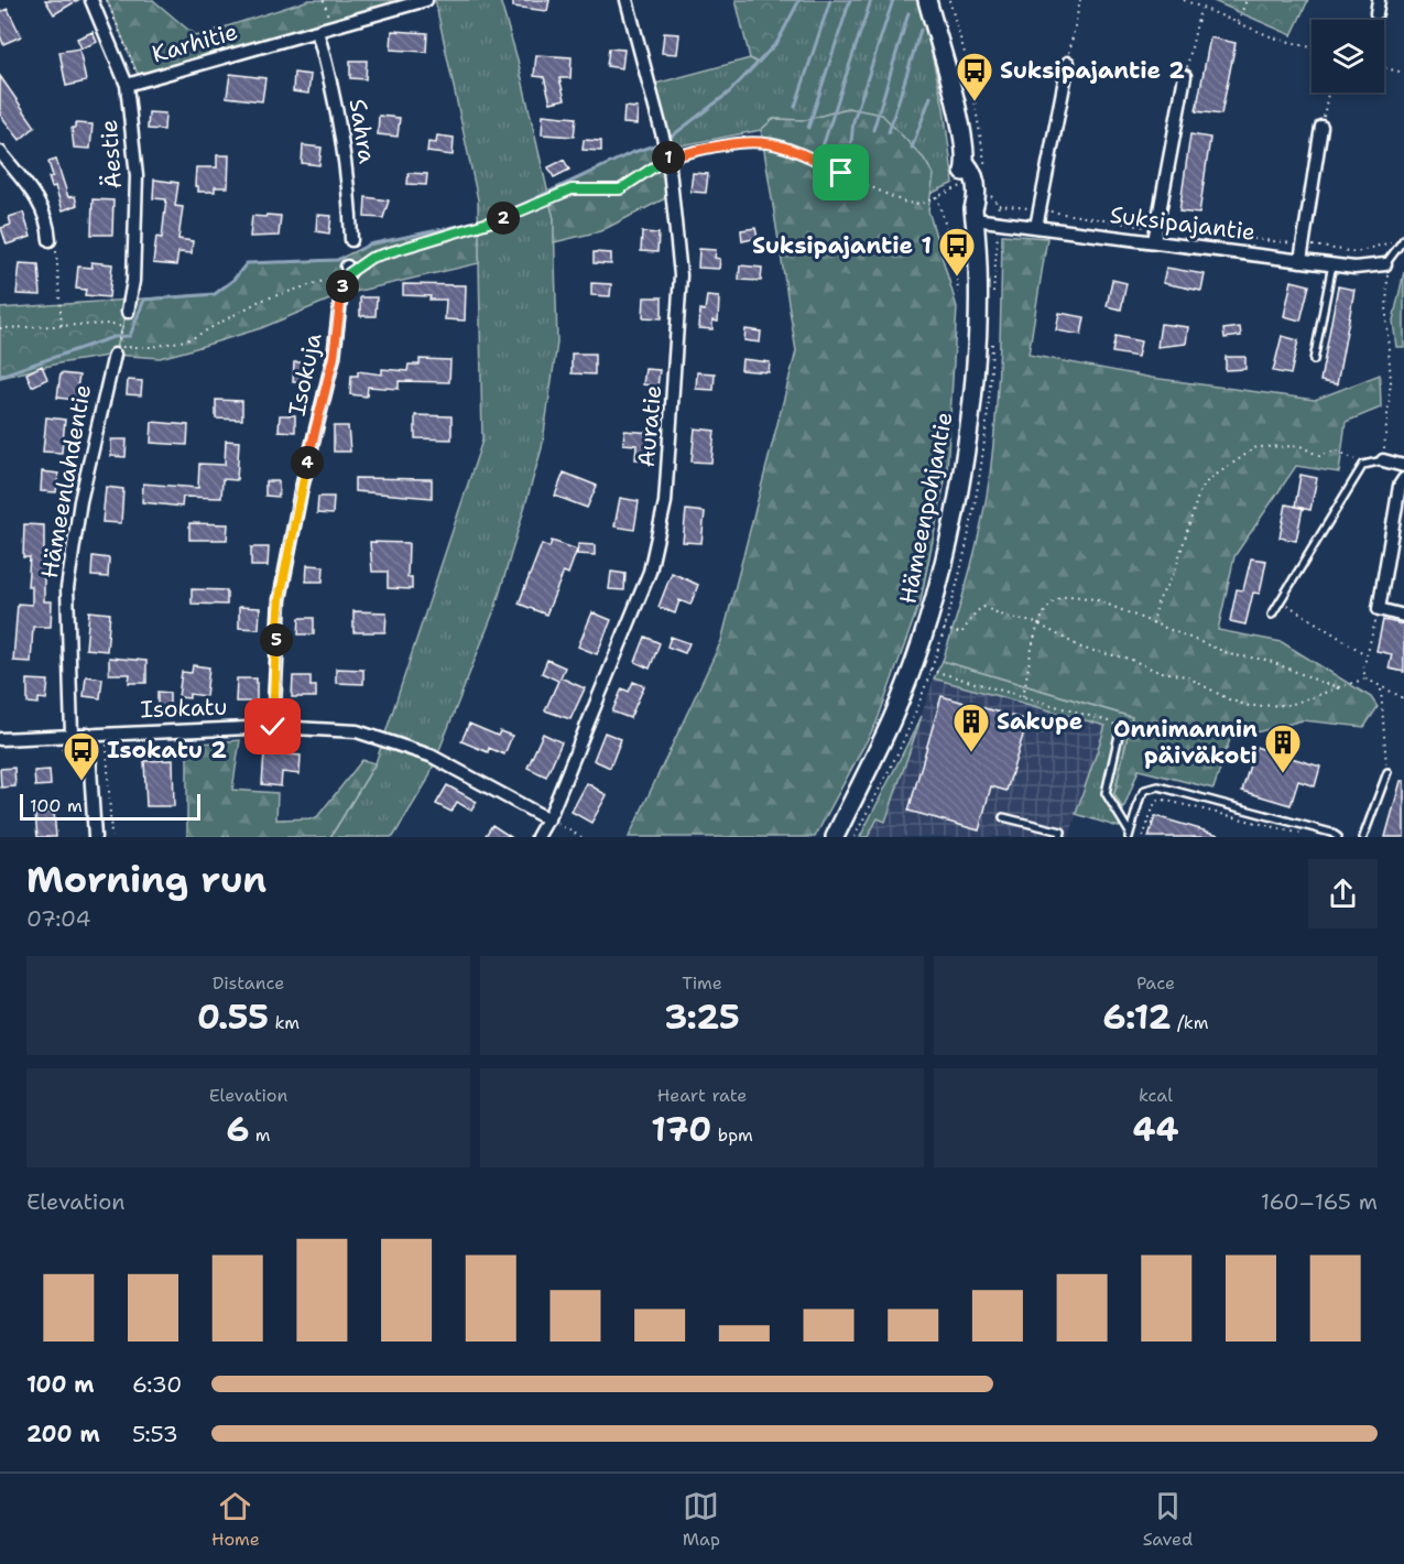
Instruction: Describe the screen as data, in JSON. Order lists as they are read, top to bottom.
{
  "streets": {
    "main road": ["Hämeenpohjantie"],
    "street": [
      "Karhitie",
      "Sahra",
      "Äestie",
      "Suksipajantie",
      "Isokuja",
      "Auratie",
      "Hämeenlahdentie",
      "Isokatu"
    ]
  },
  "crossings": [
    ["Karhitie", "Sahra"],
    ["Karhitie", "Äestie"],
    ["Suksipajantie", "Hämeenpohjantie"],
    ["Isokuja", "Isokatu"],
    ["Auratie", "Isokatu"],
    ["Hämeenlahdentie", "Isokatu"]
  ],
  "places": {
    "bus stop": ["Suksipajantie 2", "Suksipajantie 1", "Isokatu 2"],
    "building": ["Sakupe", "Onnimannin päiväkoti"]
  },
  "scale_bar": "100 m",
  "page": {
    "pins": [
      "1",
      "2",
      "3",
      "4",
      "5"
    ],
    "scale": "100 m",
    "heading": ["Morning run", "07:04"],
    "stats": [
      ["Distance", "0.55 km"],
      ["Time", "3:25"],
      ["Pace", "6:12 /km"],
      ["Elevation", "6 m"],
      ["Heart rate", "170 bpm"],
      ["kcal", "44"]
    ],
    "chart": ["Elevation", "160–165 m"],
    "list": [
      {
        "name": "100 m",
        "note": "6:30"
      },
      {
        "name": "200 m",
        "note": "5:53"
      }
    ],
    "tabs": ["Home", "Map", "Saved"]
  }
}
